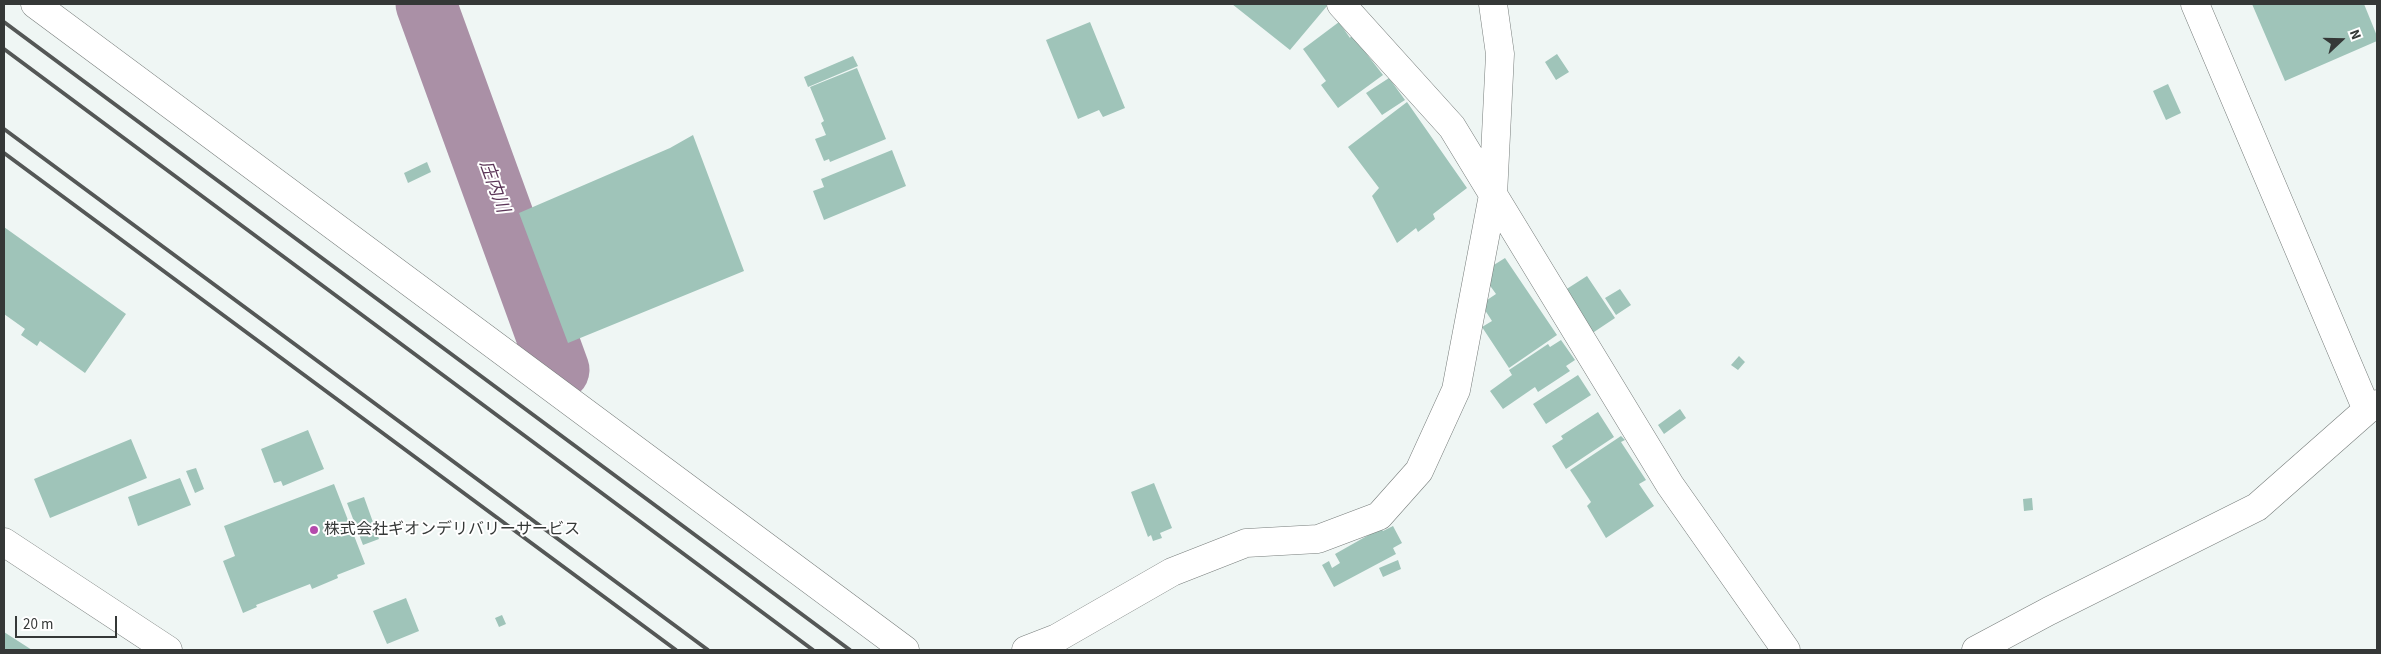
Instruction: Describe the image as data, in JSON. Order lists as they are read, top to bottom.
{
  "water": ["庄内川"],
  "places": ["株式会社ギオンデリバリーサービス"],
  "scale_bar": "20 m",
  "north": "right"
}
